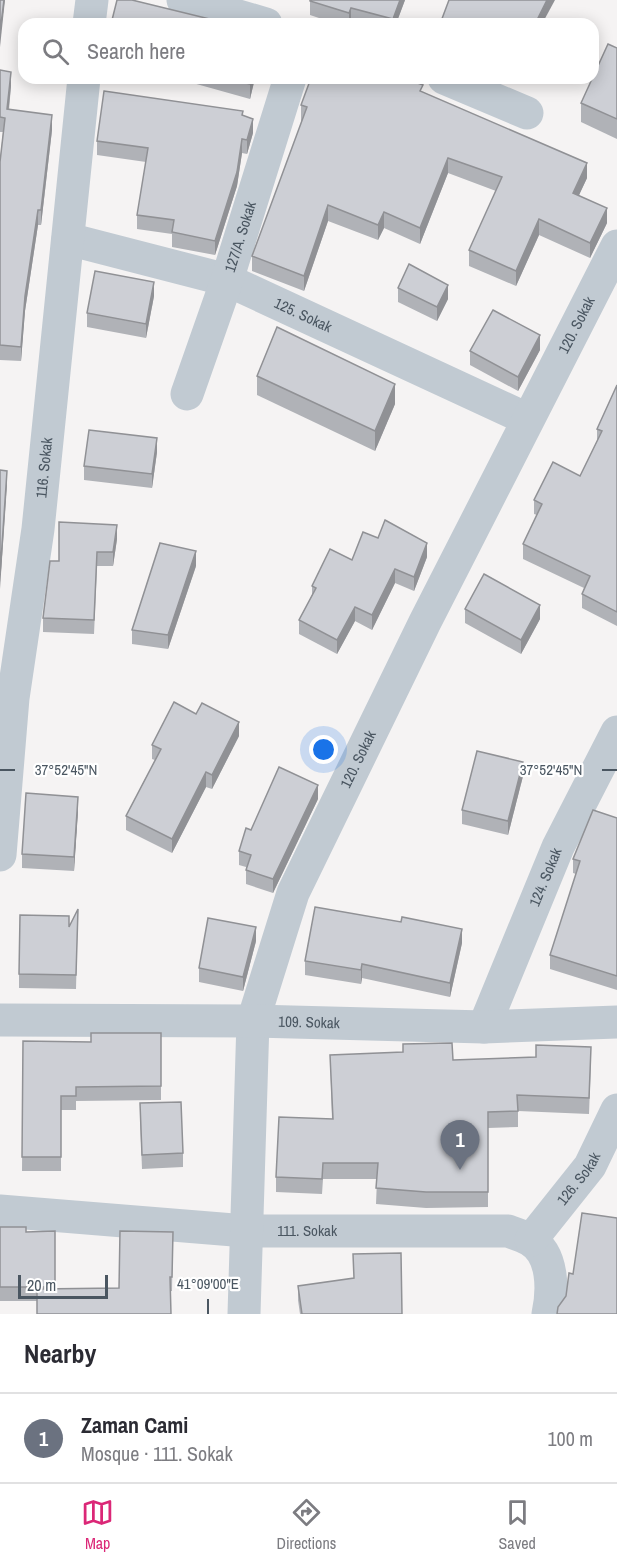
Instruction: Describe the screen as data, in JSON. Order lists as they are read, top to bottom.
{
  "streets": {
    "street": [
      "127/A. Sokak",
      "125. Sokak",
      "120. Sokak",
      "116. Sokak",
      "124. Sokak",
      "109. Sokak",
      "126. Sokak",
      "111. Sokak"
    ]
  },
  "crossings": [
    ["127/A. Sokak", "125. Sokak"],
    ["125. Sokak", "120. Sokak"],
    ["125. Sokak", "116. Sokak"],
    ["120. Sokak", "109. Sokak"],
    ["120. Sokak", "111. Sokak"],
    ["124. Sokak", "109. Sokak"],
    ["126. Sokak", "111. Sokak"]
  ],
  "scale_bar": "20 m",
  "page": {
    "search": "Search here",
    "pins": "1",
    "scale": "20 m",
    "heading": "Nearby",
    "list": [
      {
        "mark": "1",
        "name": "Zaman Cami",
        "note": "Mosque · 111. Sokak",
        "value": "100 m"
      }
    ],
    "nav": ["Map", "Directions", "Saved"]
  },
  "coordinates": ["37°52'45\"N", "41°09'00\"E"]
}
